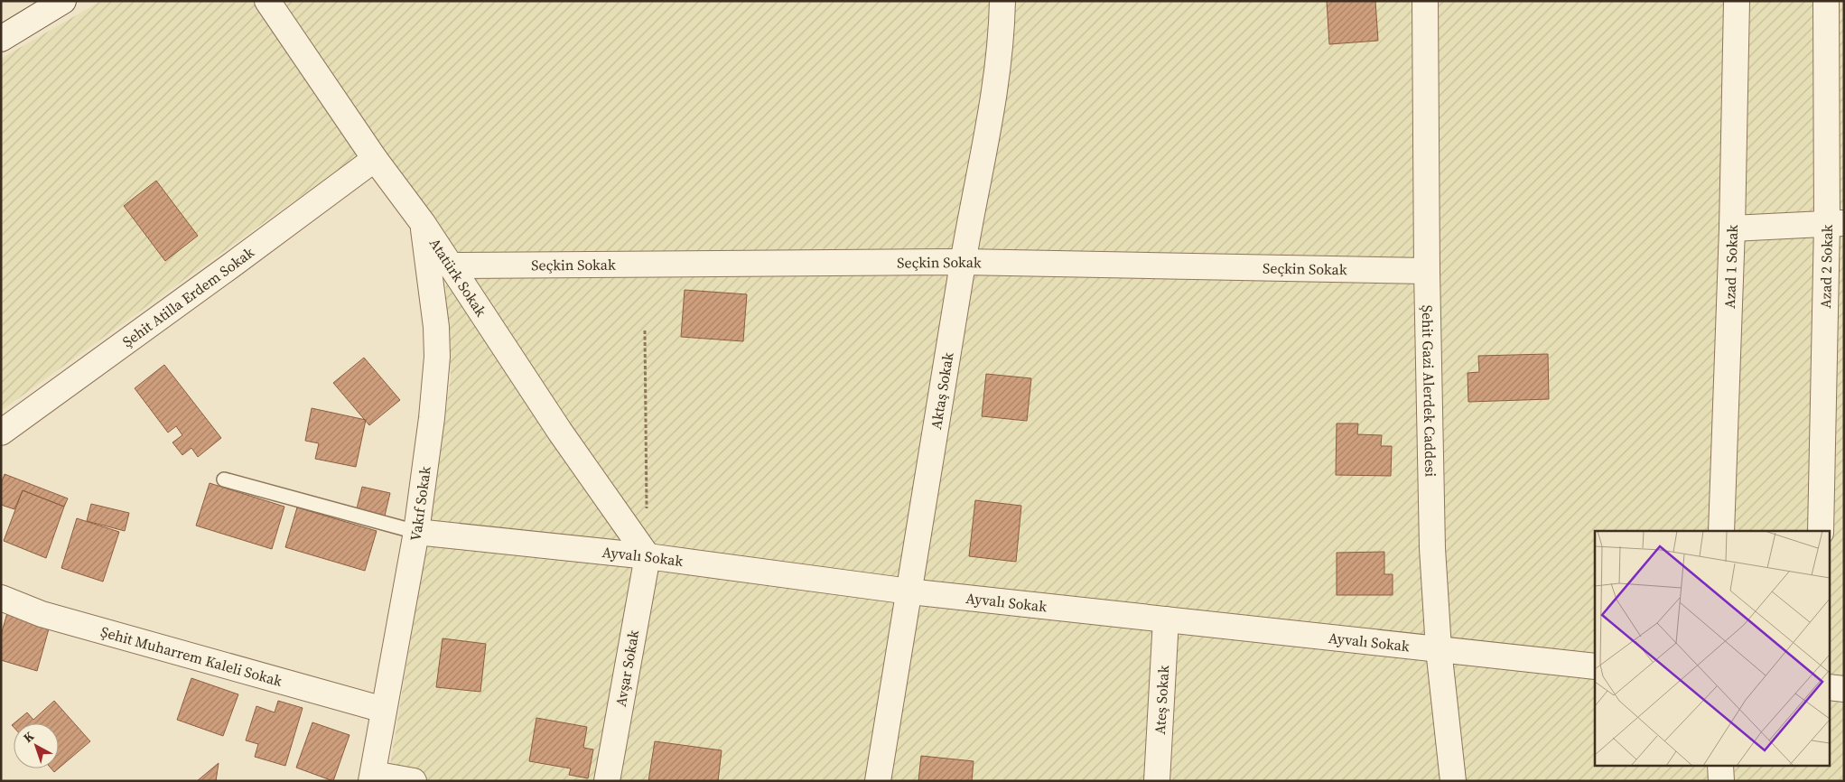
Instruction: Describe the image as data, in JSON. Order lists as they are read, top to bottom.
{
  "streets": {
    "street": [
      "Seçkin Sokak",
      "Azad 1 Sokak",
      "Azad 2 Sokak",
      "Atatürk Sokak",
      "Şehit Atilla Erdem Sokak",
      "Aktaş Sokak",
      "Şehit Gazi Alerdek Caddesi",
      "Vakıf Sokak",
      "Ayvalı Sokak",
      "Şehit Muharrem Kaleli Sokak",
      "Avşar Sokak",
      "Ateş Sokak"
    ]
  },
  "crossings": [
    ["Seçkin Sokak", "Atatürk Sokak"],
    ["Seçkin Sokak", "Aktaş Sokak"],
    ["Seçkin Sokak", "Şehit Gazi Alerdek Caddesi"],
    ["Atatürk Sokak", "Şehit Atilla Erdem Sokak"],
    ["Atatürk Sokak", "Vakıf Sokak"],
    ["Atatürk Sokak", "Ayvalı Sokak"],
    ["Atatürk Sokak", "Avşar Sokak"],
    ["Aktaş Sokak", "Ayvalı Sokak"],
    ["Şehit Gazi Alerdek Caddesi", "Ayvalı Sokak"],
    ["Vakıf Sokak", "Ayvalı Sokak"],
    ["Vakıf Sokak", "Şehit Muharrem Kaleli Sokak"],
    ["Ayvalı Sokak", "Avşar Sokak"],
    ["Ayvalı Sokak", "Ateş Sokak"]
  ],
  "north": "top left"
}
